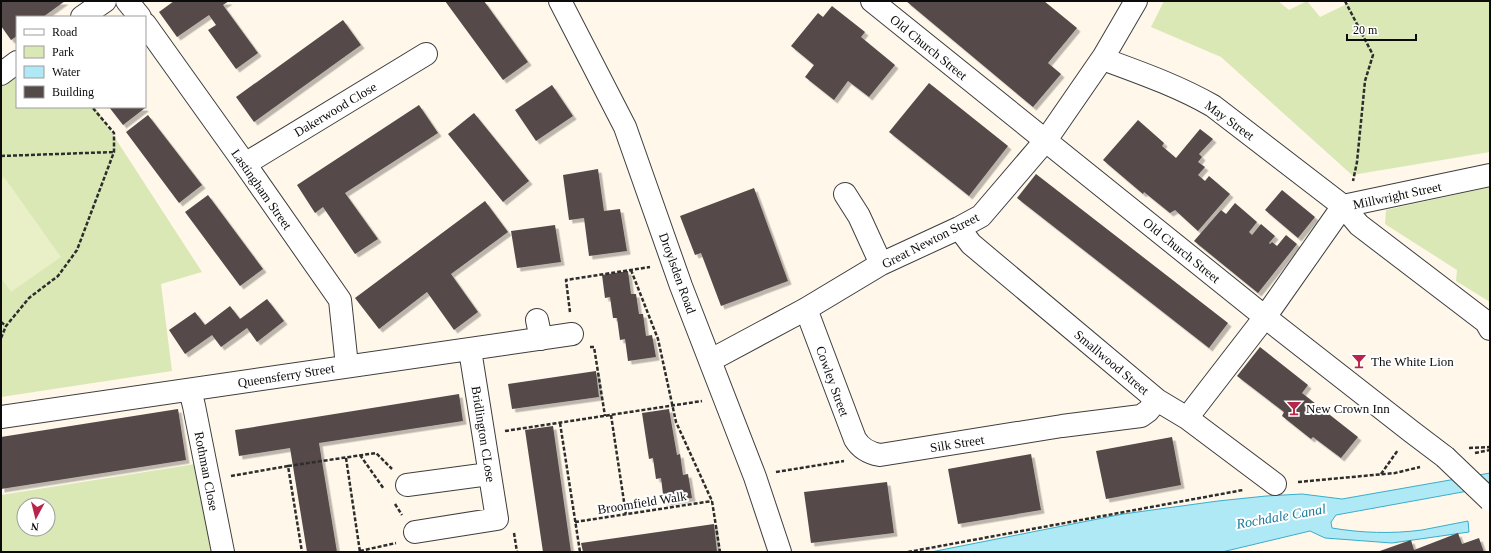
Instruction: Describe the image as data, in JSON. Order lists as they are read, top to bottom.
{
  "streets": {
    "street": [
      "Old Church Street",
      "Dakerwood Close",
      "May Street",
      "Lastingham Street",
      "Millwright Street",
      "Great Newton Street",
      "Droylsden Road",
      "Smallwood Street",
      "Queensferry Street",
      "Cowley Street",
      "Bridlington CLose",
      "Silk Street",
      "Rothman Close"
    ],
    "path": ["Broomfield Walk"]
  },
  "crossings": [
    ["Old Church Street", "Millwright Street"],
    ["Old Church Street", "Great Newton Street"],
    ["Dakerwood Close", "Lastingham Street"],
    ["May Street", "Millwright Street"],
    ["May Street", "Great Newton Street"],
    ["Lastingham Street", "Queensferry Street"],
    ["Millwright Street", "Smallwood Street"],
    ["Great Newton Street", "Droylsden Road"],
    ["Great Newton Street", "Smallwood Street"],
    ["Great Newton Street", "Cowley Street"],
    ["Smallwood Street", "Silk Street"],
    ["Queensferry Street", "Bridlington CLose"],
    ["Queensferry Street", "Rothman Close"],
    ["Cowley Street", "Silk Street"]
  ],
  "water": ["Rochdale Canal"],
  "places": {
    "bar": ["The White Lion", "New Crown Inn"]
  },
  "legend": [
    "Road",
    "Park",
    "Water",
    "Building"
  ],
  "scale_bar": "20 m",
  "north": "bottom"
}
